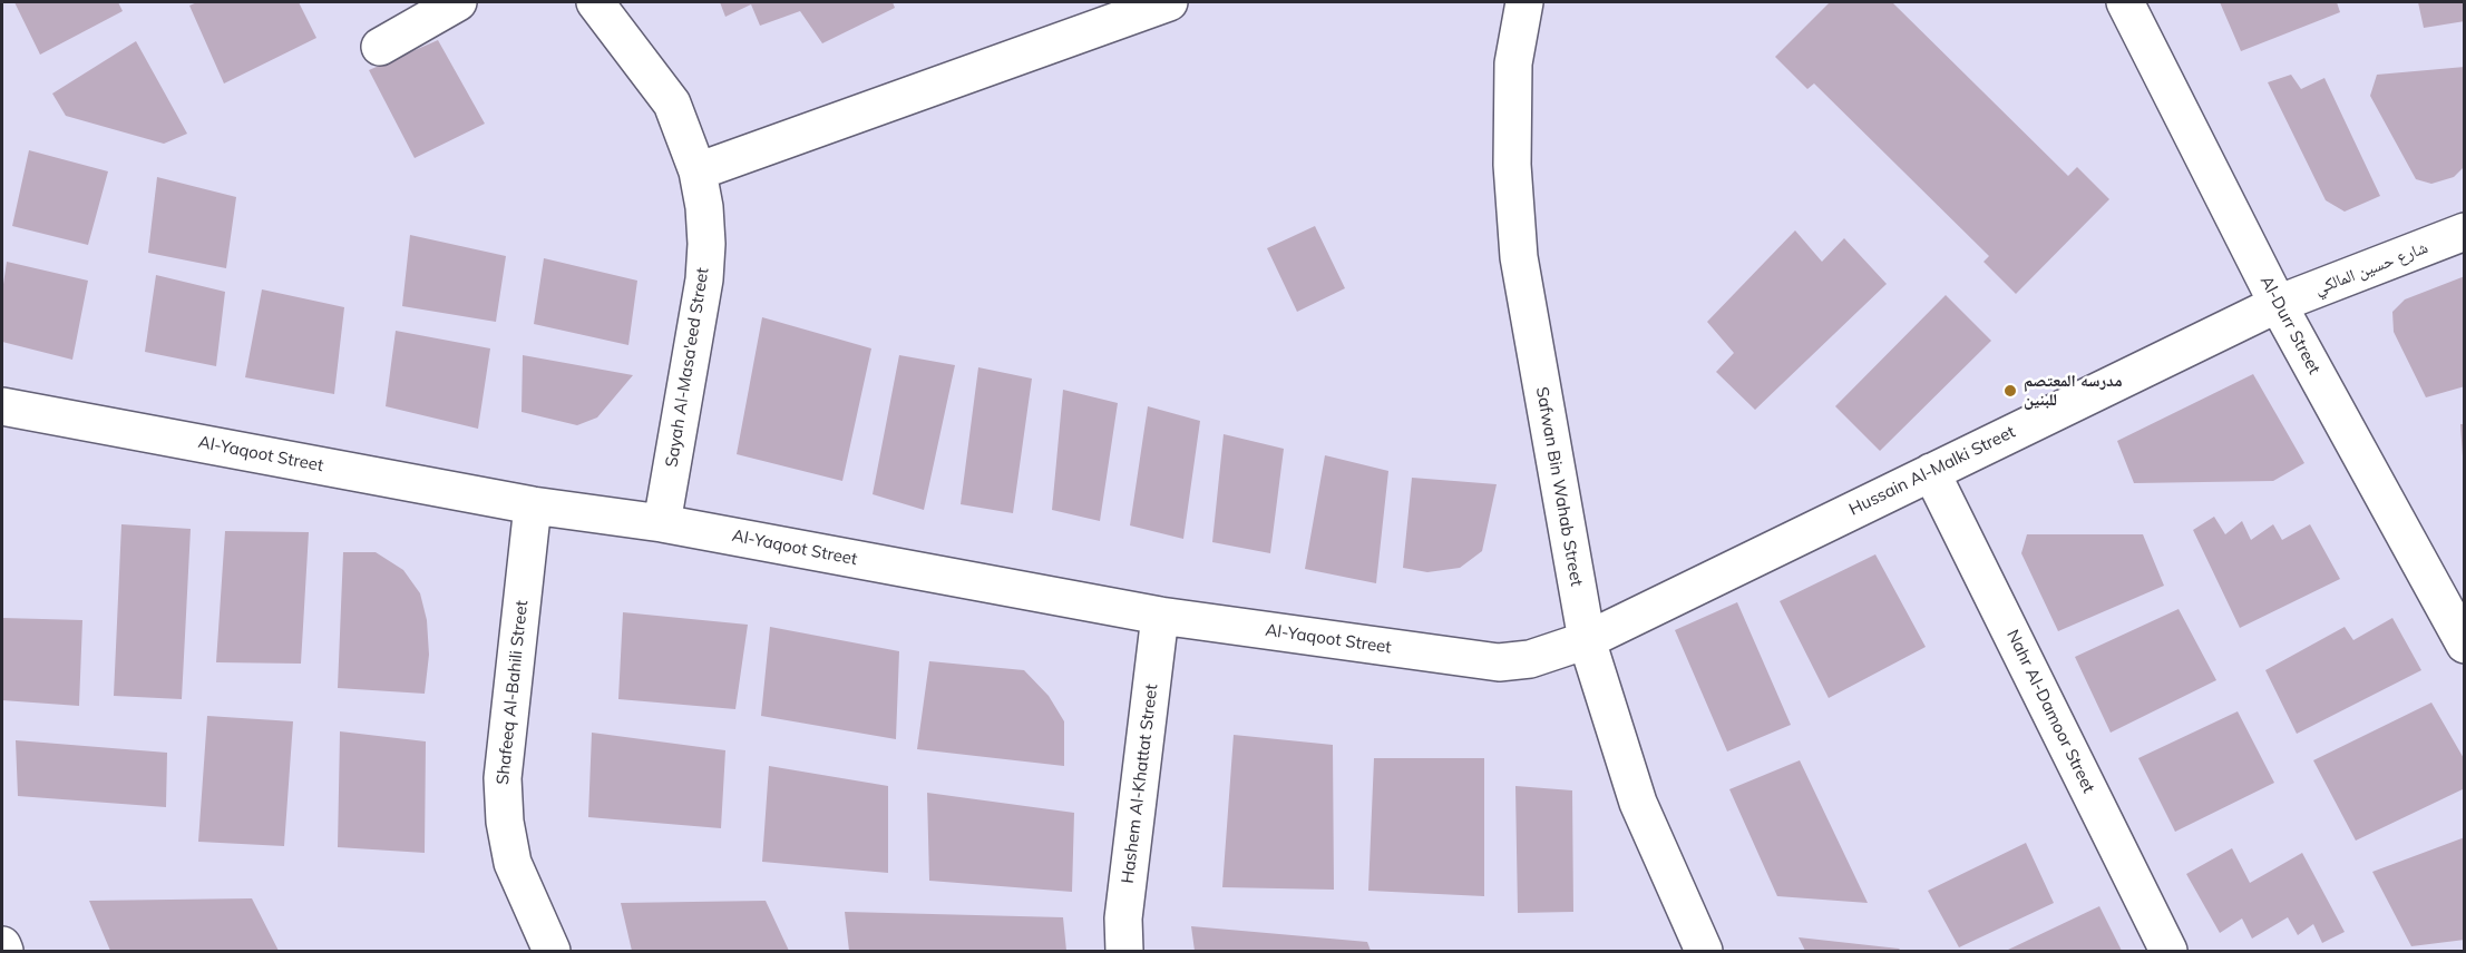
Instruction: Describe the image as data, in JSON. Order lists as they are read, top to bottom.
{
  "streets": {
    "street": [
      "شارع حسين المالكي",
      "Al-Durr Street",
      "Sayah Al-Masa'eed Street",
      "Al-Yaqoot Street",
      "Hussain Al-Malki Street",
      "Safwan Bin Wahab Street",
      "Shafeeq Al-Bahili Street",
      "Nahr Al-Damoor Street",
      "Hashem Al-Khattat Street"
    ]
  },
  "crossings": [
    ["شارع حسين المالكي", "Al-Durr Street"],
    ["شارع حسين المالكي", "Hussain Al-Malki Street"],
    ["Al-Durr Street", "Hussain Al-Malki Street"],
    ["Sayah Al-Masa'eed Street", "Al-Yaqoot Street"],
    ["Al-Yaqoot Street", "Hussain Al-Malki Street"],
    ["Al-Yaqoot Street", "Safwan Bin Wahab Street"],
    ["Al-Yaqoot Street", "Shafeeq Al-Bahili Street"],
    ["Al-Yaqoot Street", "Hashem Al-Khattat Street"],
    ["Hussain Al-Malki Street", "Safwan Bin Wahab Street"],
    ["Hussain Al-Malki Street", "Nahr Al-Damoor Street"]
  ],
  "places": ["مدرسه المعتصم للبنين"]
}
